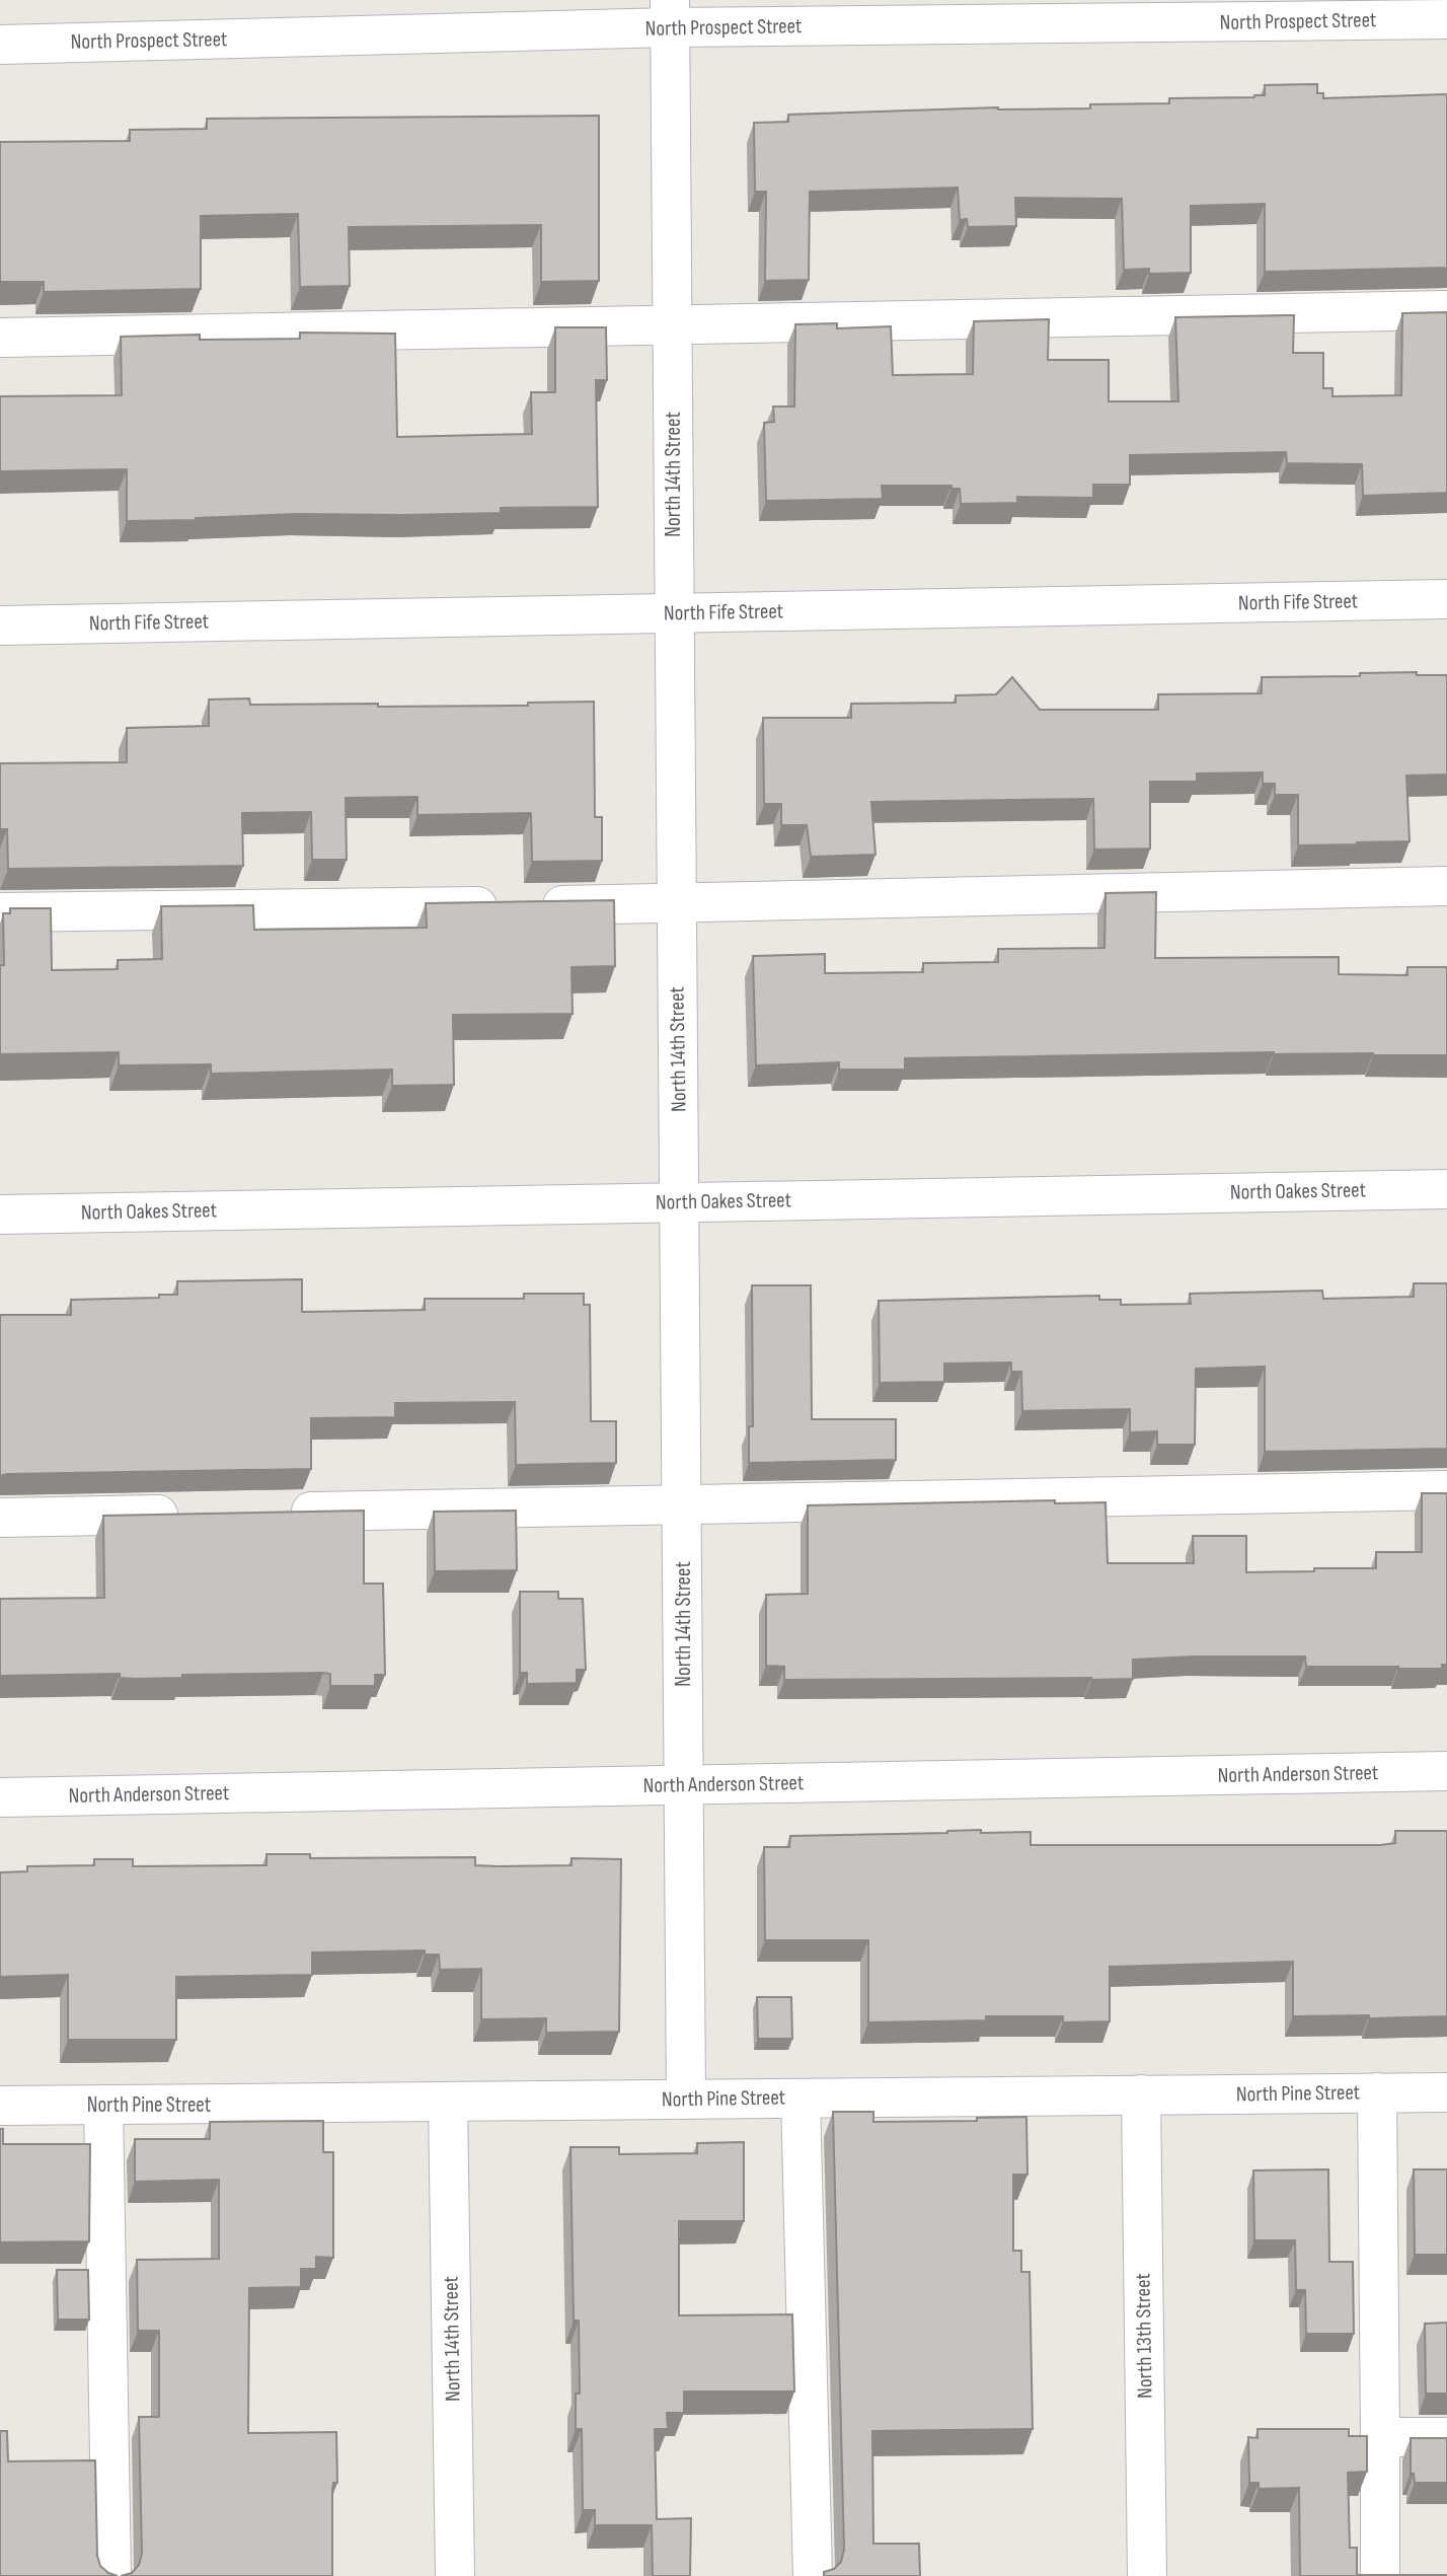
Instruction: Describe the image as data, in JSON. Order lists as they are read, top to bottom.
{
  "streets": {
    "street": [
      "North Prospect Street",
      "North 14th Street",
      "North Fife Street",
      "North Oakes Street",
      "North Anderson Street",
      "North Pine Street",
      "North 13th Street"
    ]
  },
  "crossings": [
    ["North Prospect Street", "North 14th Street"],
    ["North 14th Street", "North Fife Street"],
    ["North 14th Street", "North Oakes Street"],
    ["North 14th Street", "North Anderson Street"],
    ["North 14th Street", "North Pine Street"],
    ["North Pine Street", "North 13th Street"]
  ]
}
